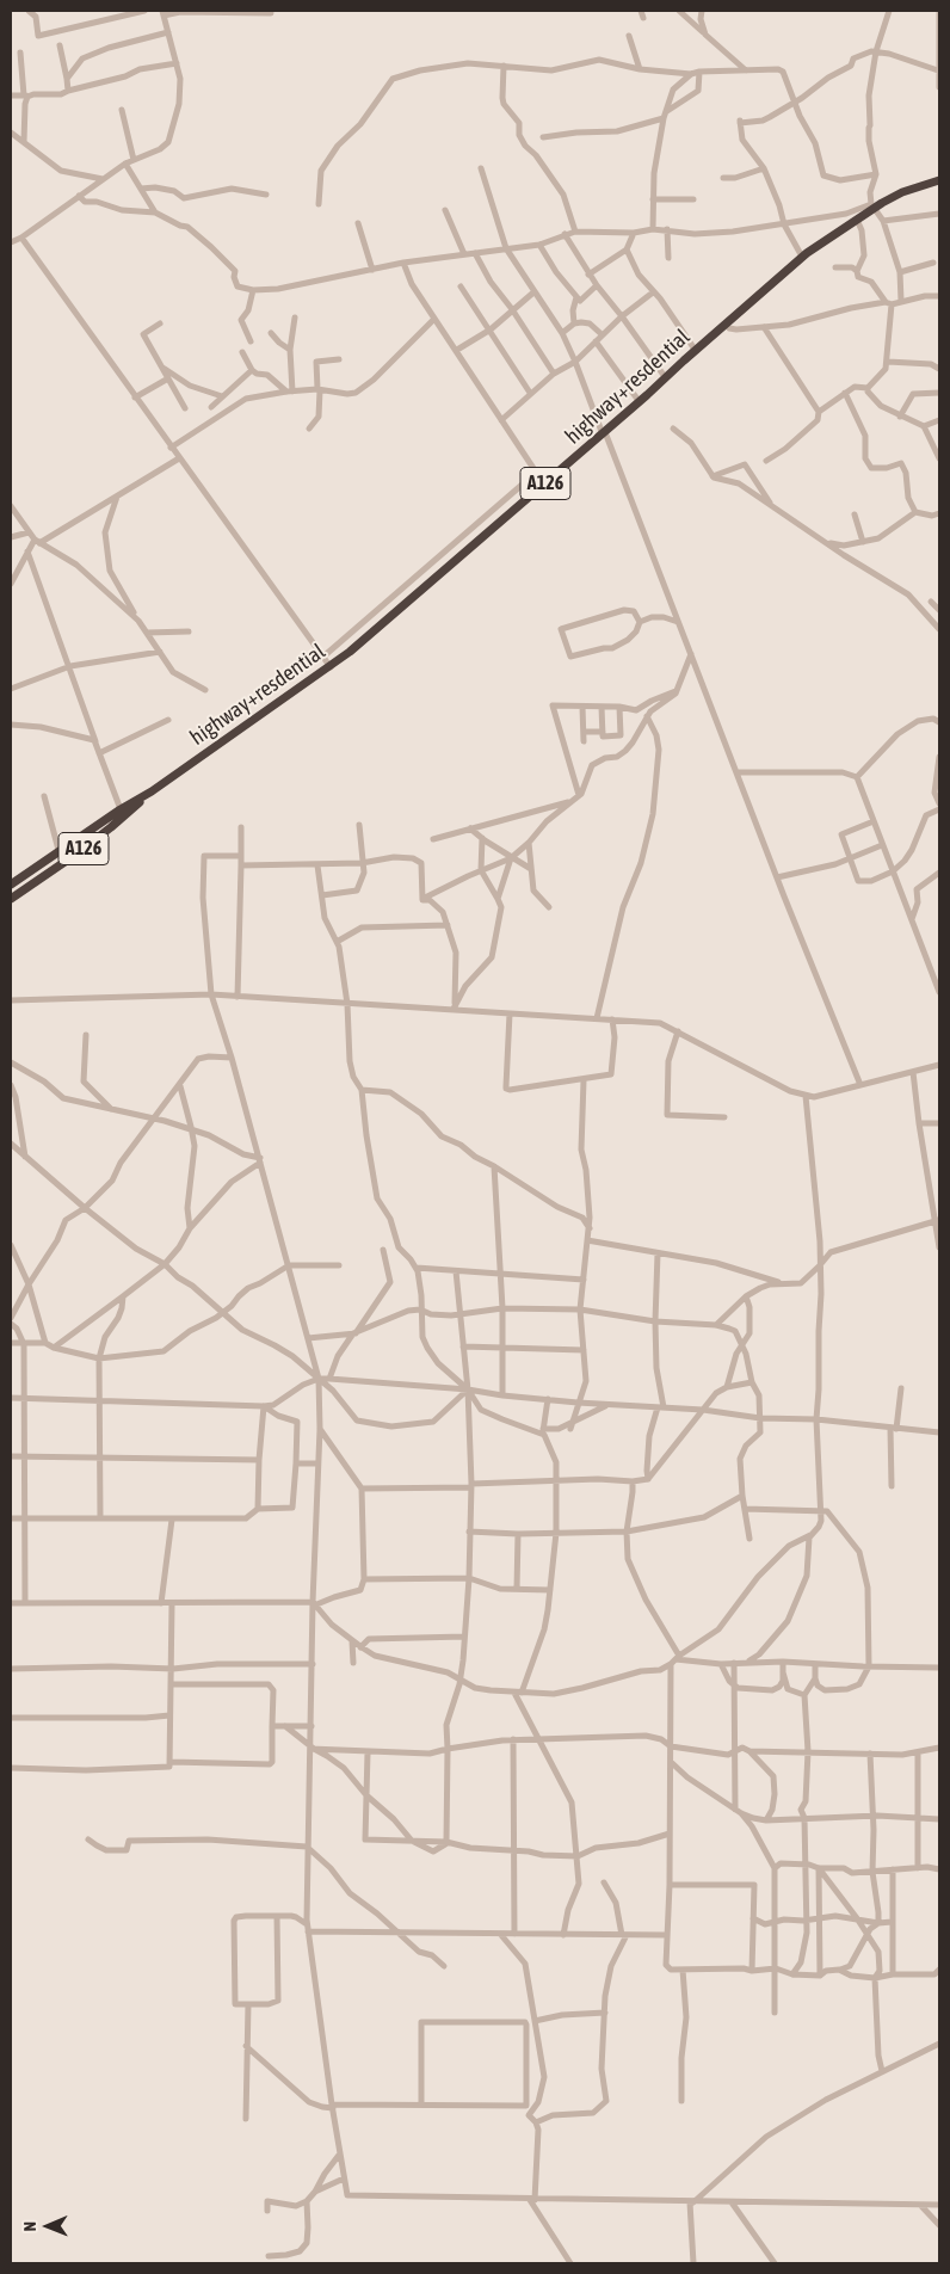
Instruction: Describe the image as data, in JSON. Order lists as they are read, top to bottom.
{
  "streets": {
    "highway": ["highway+resdential", "A126"]
  },
  "crossings": [
    ["highway+resdential", "A126"]
  ],
  "north": "left"
}
